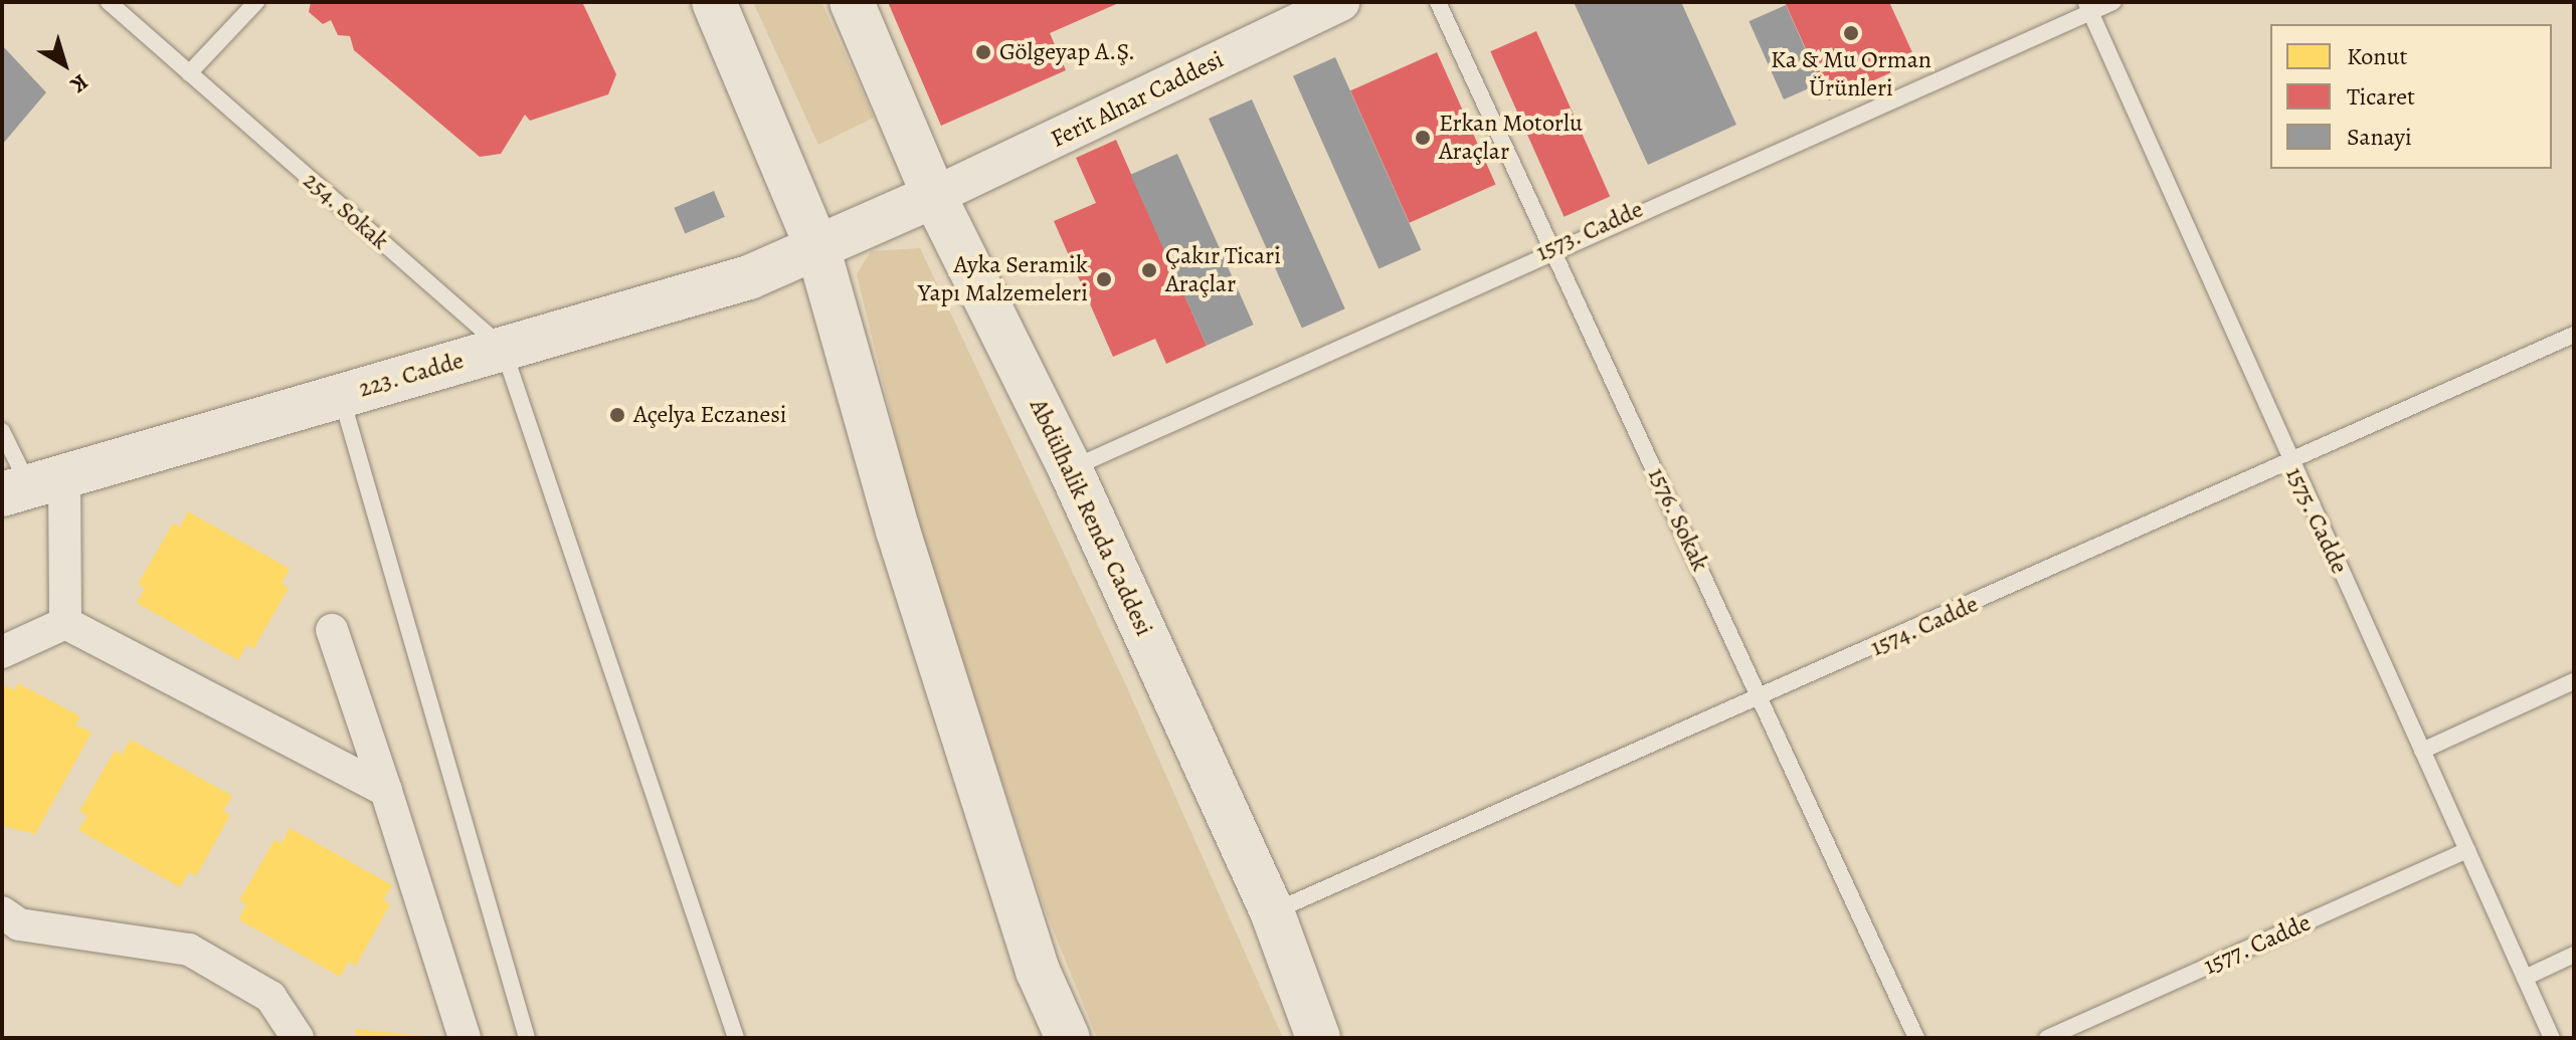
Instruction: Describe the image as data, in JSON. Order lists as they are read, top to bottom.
{
  "streets": {
    "main road": ["223. Cadde", "Abdülhalik Renda Caddesi"],
    "street": ["Ferit Alnar Caddesi"],
    "lane": [
      "254. Sokak",
      "1573. Cadde",
      "1576. Sokak",
      "1575. Cadde",
      "1574. Cadde",
      "1577. Cadde"
    ]
  },
  "crossings": [
    ["Ferit Alnar Caddesi", "223. Cadde"],
    ["Ferit Alnar Caddesi", "Abdülhalik Renda Caddesi"],
    ["254. Sokak", "223. Cadde"],
    ["1573. Cadde", "Abdülhalik Renda Caddesi"],
    ["1573. Cadde", "1576. Sokak"],
    ["1573. Cadde", "1575. Cadde"],
    ["223. Cadde", "Abdülhalik Renda Caddesi"],
    ["Abdülhalik Renda Caddesi", "1574. Cadde"],
    ["1576. Sokak", "1574. Cadde"],
    ["1575. Cadde", "1574. Cadde"],
    ["1575. Cadde", "1577. Cadde"]
  ],
  "places": [
    "Ka & Mu Orman Ürünleri",
    "Gölgeyap A.Ş.",
    "Erkan Motorlu Araçlar",
    "Çakır Ticari Araçlar",
    "Ayka Seramik Yapı Malzemeleri",
    "Açelya Eczanesi"
  ],
  "legend": ["Konut", "Ticaret", "Sanayi"],
  "north": "bottom right"
}
